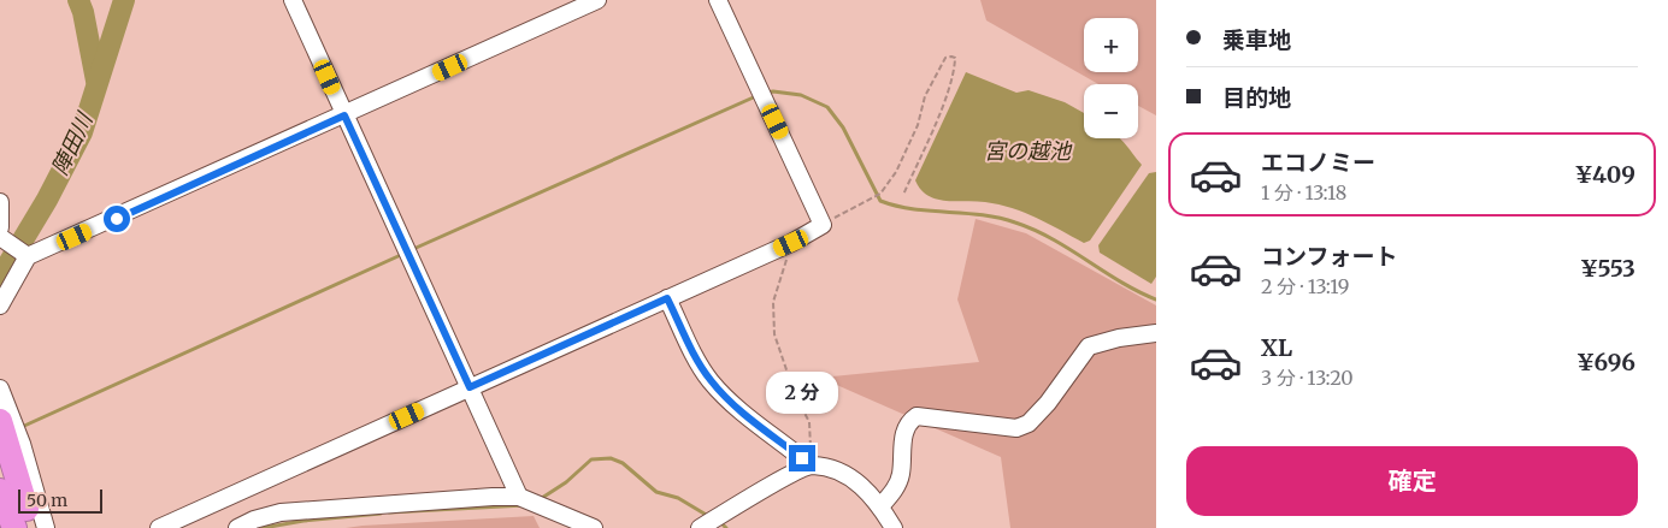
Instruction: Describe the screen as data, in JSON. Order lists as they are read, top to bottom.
{
  "water": ["陣田川", "宮の越池"],
  "scale_bar": "50 m",
  "page": {
    "banner": ["乗車地", "目的地"],
    "map_buttons": ["+", "−"],
    "list": [
      {
        "name": "エコノミー",
        "note": "1 分 · 13:18",
        "value": "¥409"
      },
      {
        "name": "コンフォート",
        "note": "2 分 · 13:19",
        "value": "¥553"
      },
      {
        "name": "XL",
        "note": "3 分 · 13:20",
        "value": "¥696"
      }
    ],
    "bubble": "2 分",
    "buttons": "確定",
    "scale": "50 m"
  }
}
